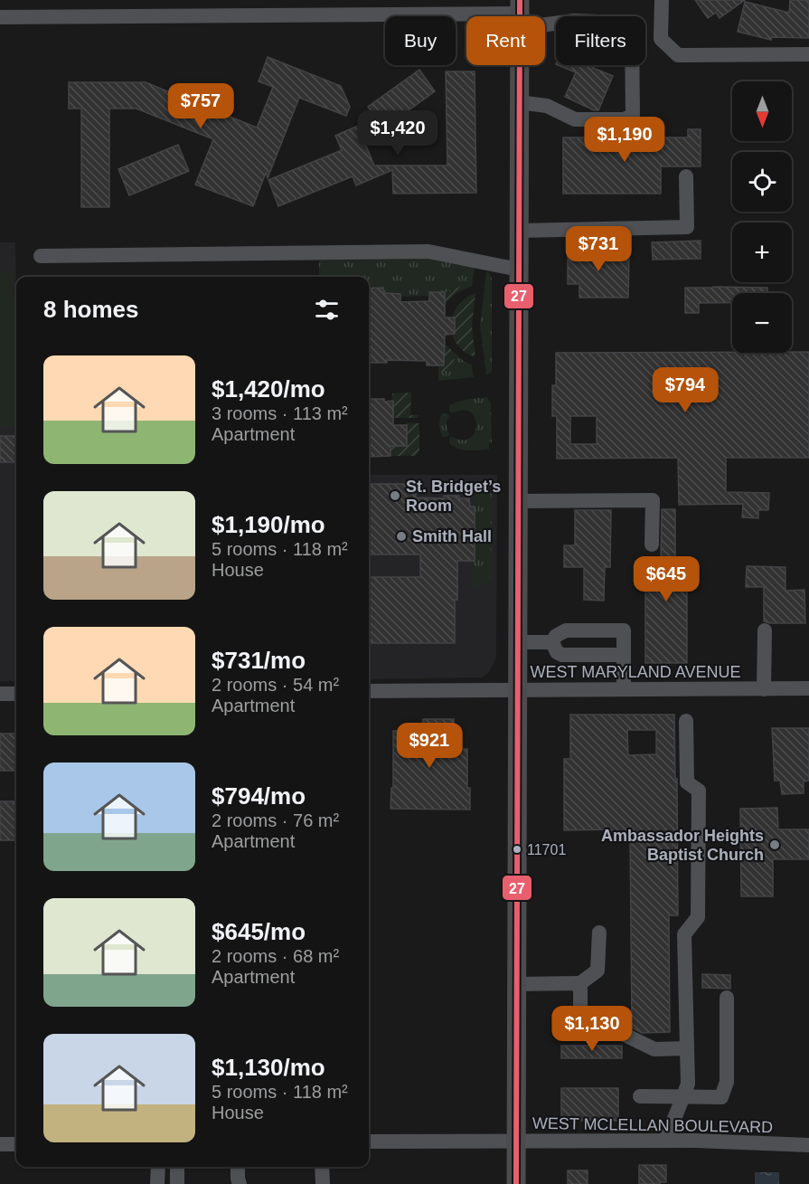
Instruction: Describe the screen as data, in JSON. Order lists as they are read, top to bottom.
{
  "streets": {
    "street": ["WEST MARYLAND AVENUE", "WEST MCLELLAN BOULEVARD"]
  },
  "places": [
    "St. Bridget’s Room",
    "Smith Hall",
    "Ambassador Heights Baptist Church",
    "11701"
  ],
  "lines": ["transit line 27"],
  "north": "bottom",
  "page": {
    "chip": ["Buy", "Rent", "Filters"],
    "map_buttons": ["+", "−"],
    "price": [
      "$757",
      "$1,420",
      "$1,190",
      "$731",
      "$794",
      "$645",
      "$921",
      "$1,130"
    ],
    "heading": "8 homes",
    "list": [
      {
        "name": "$1,420/mo",
        "note": "3 rooms · 113 m² · Apartment"
      },
      {
        "name": "$1,190/mo",
        "note": "5 rooms · 118 m² · House"
      },
      {
        "name": "$731/mo",
        "note": "2 rooms · 54 m² · Apartment"
      },
      {
        "name": "$794/mo",
        "note": "2 rooms · 76 m² · Apartment"
      },
      {
        "name": "$645/mo",
        "note": "2 rooms · 68 m² · Apartment"
      },
      {
        "name": "$1,130/mo",
        "note": "5 rooms · 118 m² · House"
      }
    ]
  }
}
